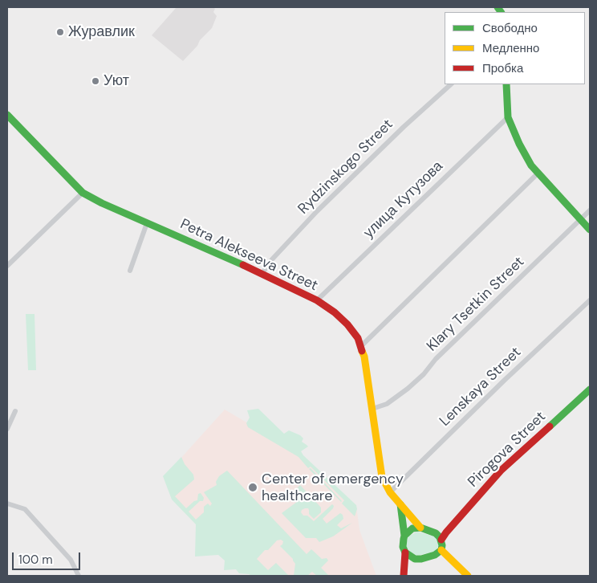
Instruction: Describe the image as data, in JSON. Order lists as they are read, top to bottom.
{
  "streets": {
    "street": [
      "Rydzinskogo Street",
      "улица Кутузова",
      "Petra Alekseeva Street",
      "Klary Tsetkin Street",
      "Lenskaya Street",
      "Pirogova Street"
    ]
  },
  "crossings": [
    ["Rydzinskogo Street", "Petra Alekseeva Street"],
    ["улица Кутузова", "Petra Alekseeva Street"],
    ["Petra Alekseeva Street", "Klary Tsetkin Street"],
    ["Petra Alekseeva Street", "Lenskaya Street"],
    ["Petra Alekseeva Street", "Pirogova Street"]
  ],
  "places": ["Журавлик", "Уют", "Center of emergency healthcare"],
  "legend": ["Свободно", "Медленно", "Пробка"],
  "scale_bar": "100 m"
}
